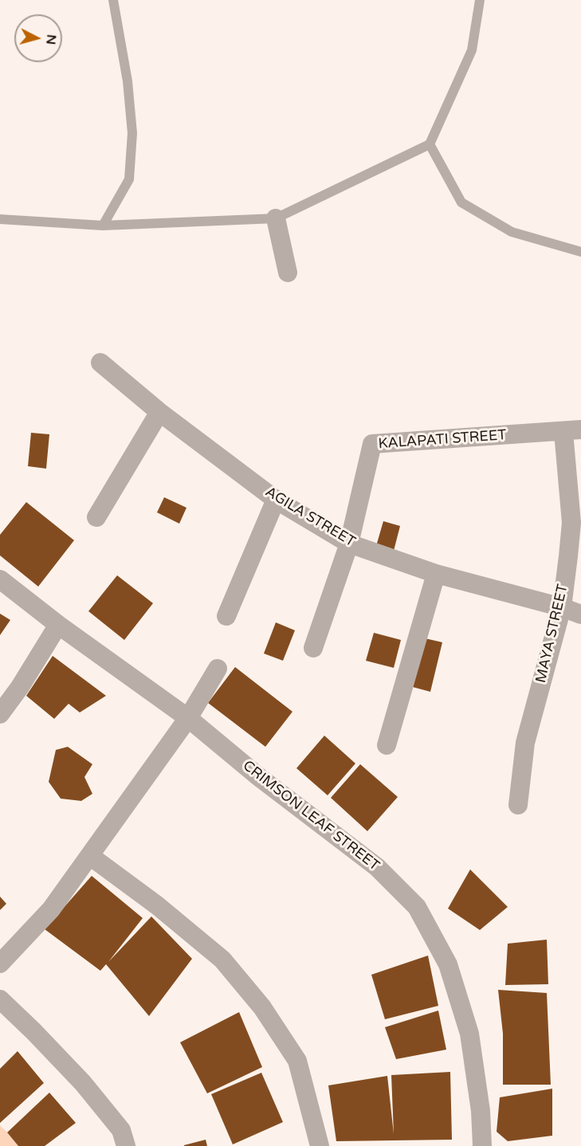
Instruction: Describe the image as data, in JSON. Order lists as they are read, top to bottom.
{
  "streets": {
    "street": [
      "KALAPATI STREET",
      "AGILA STREET",
      "MAYA STREET",
      "CRIMSON LEAF STREET"
    ]
  },
  "crossings": [
    ["KALAPATI STREET", "AGILA STREET"],
    ["KALAPATI STREET", "MAYA STREET"],
    ["AGILA STREET", "MAYA STREET"]
  ],
  "north": "right"
}
